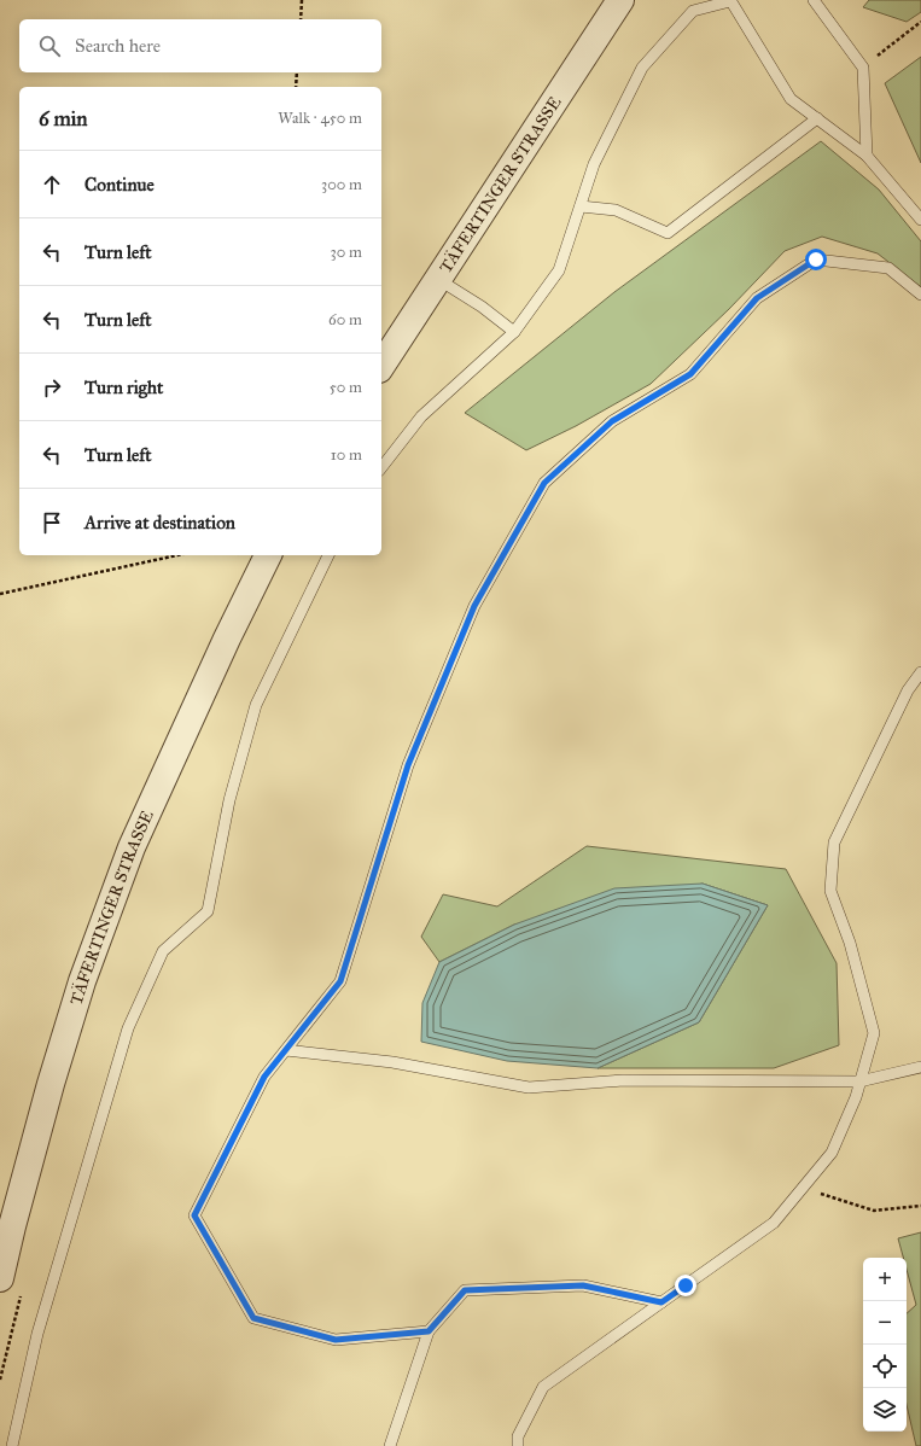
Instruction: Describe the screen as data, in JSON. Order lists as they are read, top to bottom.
{
  "streets": {
    "street": ["TÄFERTINGER STRASSE"]
  },
  "page": {
    "search": "Search here",
    "heading": ["6 min", "Walk · 450 m"],
    "list": [
      ["Continue", "300 m"],
      ["Turn left", "30 m"],
      ["Turn left", "60 m"],
      ["Turn right", "50 m"],
      ["Turn left", "10 m"],
      "Arrive at destination"
    ],
    "map_buttons": ["+", "−"]
  }
}
